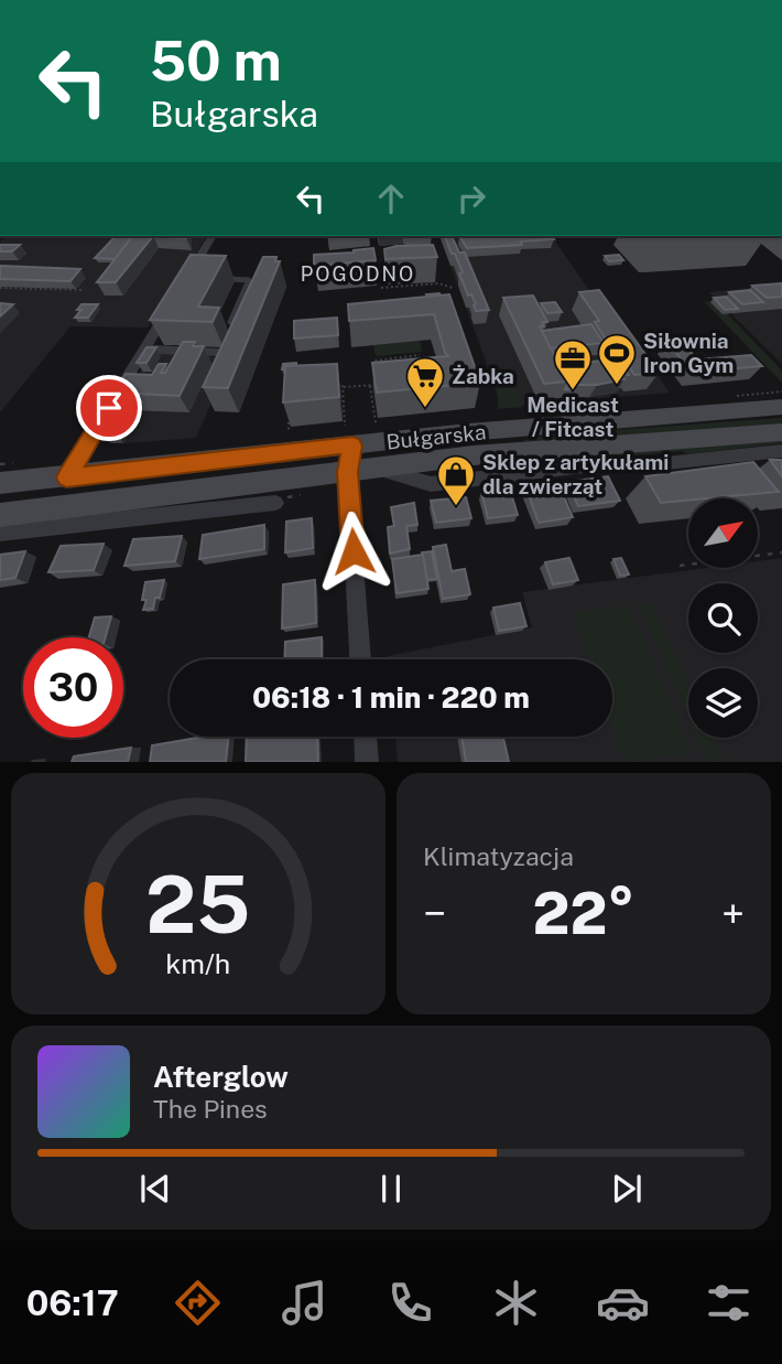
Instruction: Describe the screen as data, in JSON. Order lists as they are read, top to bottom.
{
  "streets": {
    "street": ["Bułgarska"]
  },
  "districts": ["POGODNO"],
  "places": {
    "sports": ["Siłownia Iron Gym"],
    "office": ["Medicast / Fitcast"],
    "supermarket": ["Żabka"],
    "shop": ["Sklep z artykułami dla zwierząt"]
  },
  "north": "top right",
  "page": {
    "turn": ["50 m", "Bułgarska"],
    "limit": "30",
    "trip": "06:18 · 1 min · 220 m",
    "tile": "Klimatyzacja",
    "heat": ["−", "22°", "+"],
    "song": ["Afterglow", "The Pines"],
    "tabs": "06:17",
    "gauge": ["25", "km/h"]
  }
}
